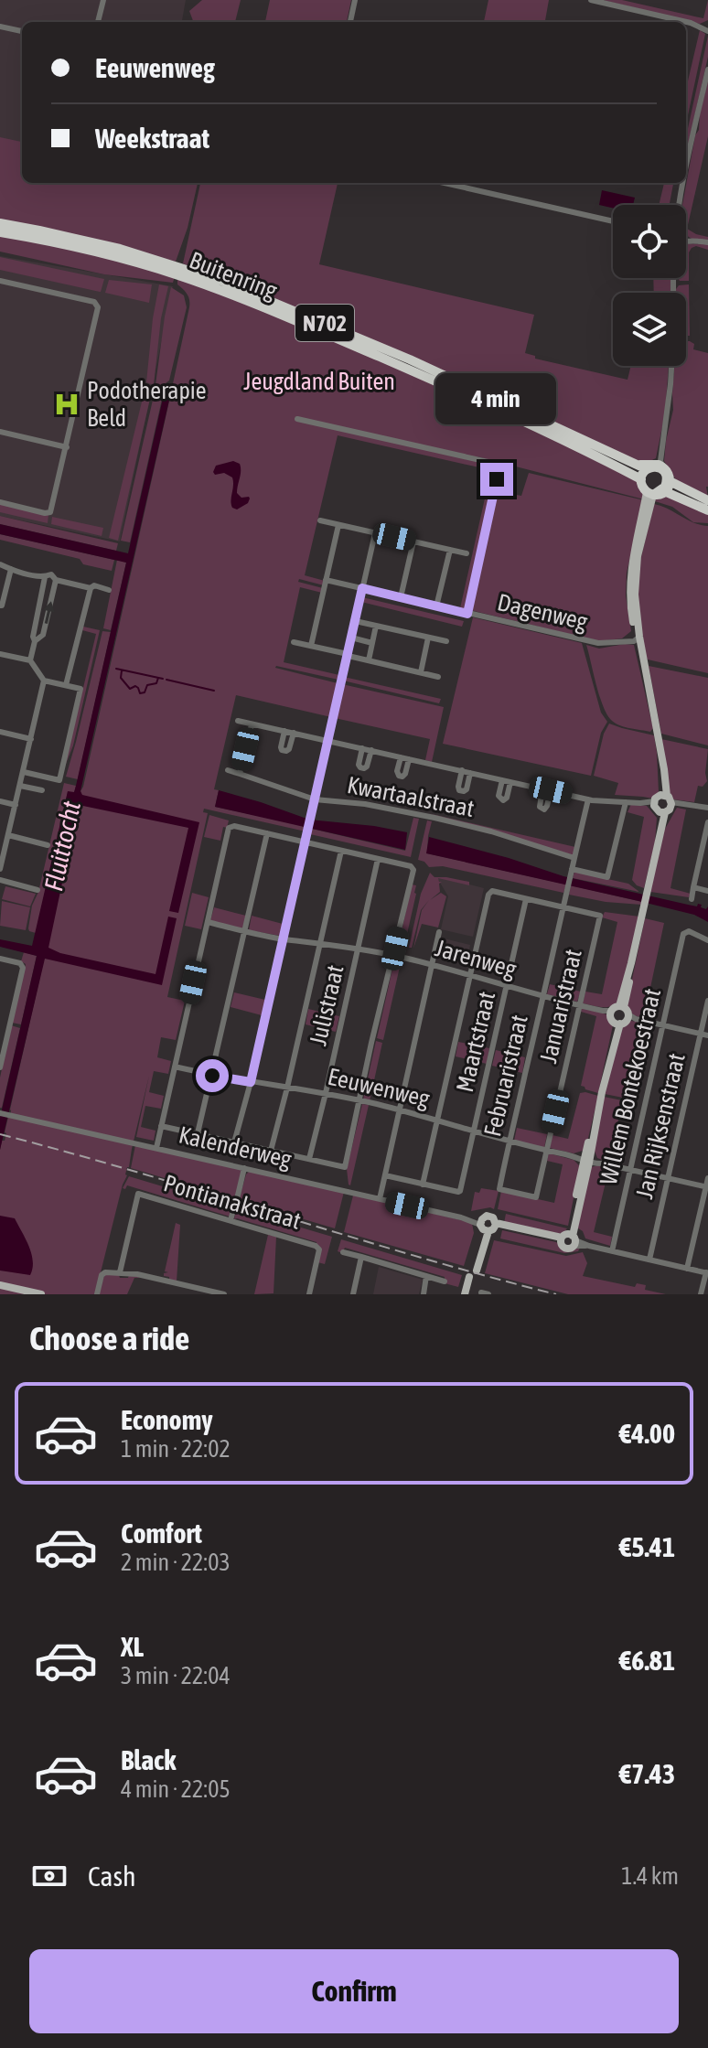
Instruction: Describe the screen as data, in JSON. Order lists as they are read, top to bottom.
{
  "streets": {
    "highway": ["Buitenring", "N702"],
    "main road": ["Kalenderweg"],
    "street": [
      "Dagenweg",
      "Kwartaalstraat",
      "Jarenweg",
      "Julistraat",
      "Januaristraat",
      "Maartstraat",
      "Februaristraat",
      "Willem Bontekoestraat",
      "Eeuwenweg",
      "Jan Rijksenstraat",
      "Pontianakstraat"
    ]
  },
  "crossings": [
    ["Kwartaalstraat", "Februaristraat"],
    ["Jarenweg", "Julistraat"],
    ["Jarenweg", "Januaristraat"],
    ["Jarenweg", "Maartstraat"],
    ["Jarenweg", "Februaristraat"],
    ["Jarenweg", "Willem Bontekoestraat"],
    ["Jarenweg", "Jan Rijksenstraat"],
    ["Julistraat", "Eeuwenweg"],
    ["Januaristraat", "Februaristraat"],
    ["Januaristraat", "Eeuwenweg"],
    ["Maartstraat", "Eeuwenweg"],
    ["Februaristraat", "Eeuwenweg"],
    ["Willem Bontekoestraat", "Eeuwenweg"],
    ["Eeuwenweg", "Jan Rijksenstraat"]
  ],
  "water": ["Fluittocht"],
  "parks": ["Jeugdland Buiten"],
  "places": {
    "hospital": ["Podotherapie Beld"]
  },
  "page": {
    "banner": ["Eeuwenweg", "Weekstraat"],
    "bubble": "4 min",
    "heading": "Choose a ride",
    "list": [
      {
        "name": "Economy",
        "note": "1 min · 22:02",
        "value": "€4.00"
      },
      {
        "name": "Comfort",
        "note": "2 min · 22:03",
        "value": "€5.41"
      },
      {
        "name": "XL",
        "note": "3 min · 22:04",
        "value": "€6.81"
      },
      {
        "name": "Black",
        "note": "4 min · 22:05",
        "value": "€7.43"
      }
    ],
    "pay": ["Cash", "1.4 km"],
    "buttons": "Confirm"
  }
}
